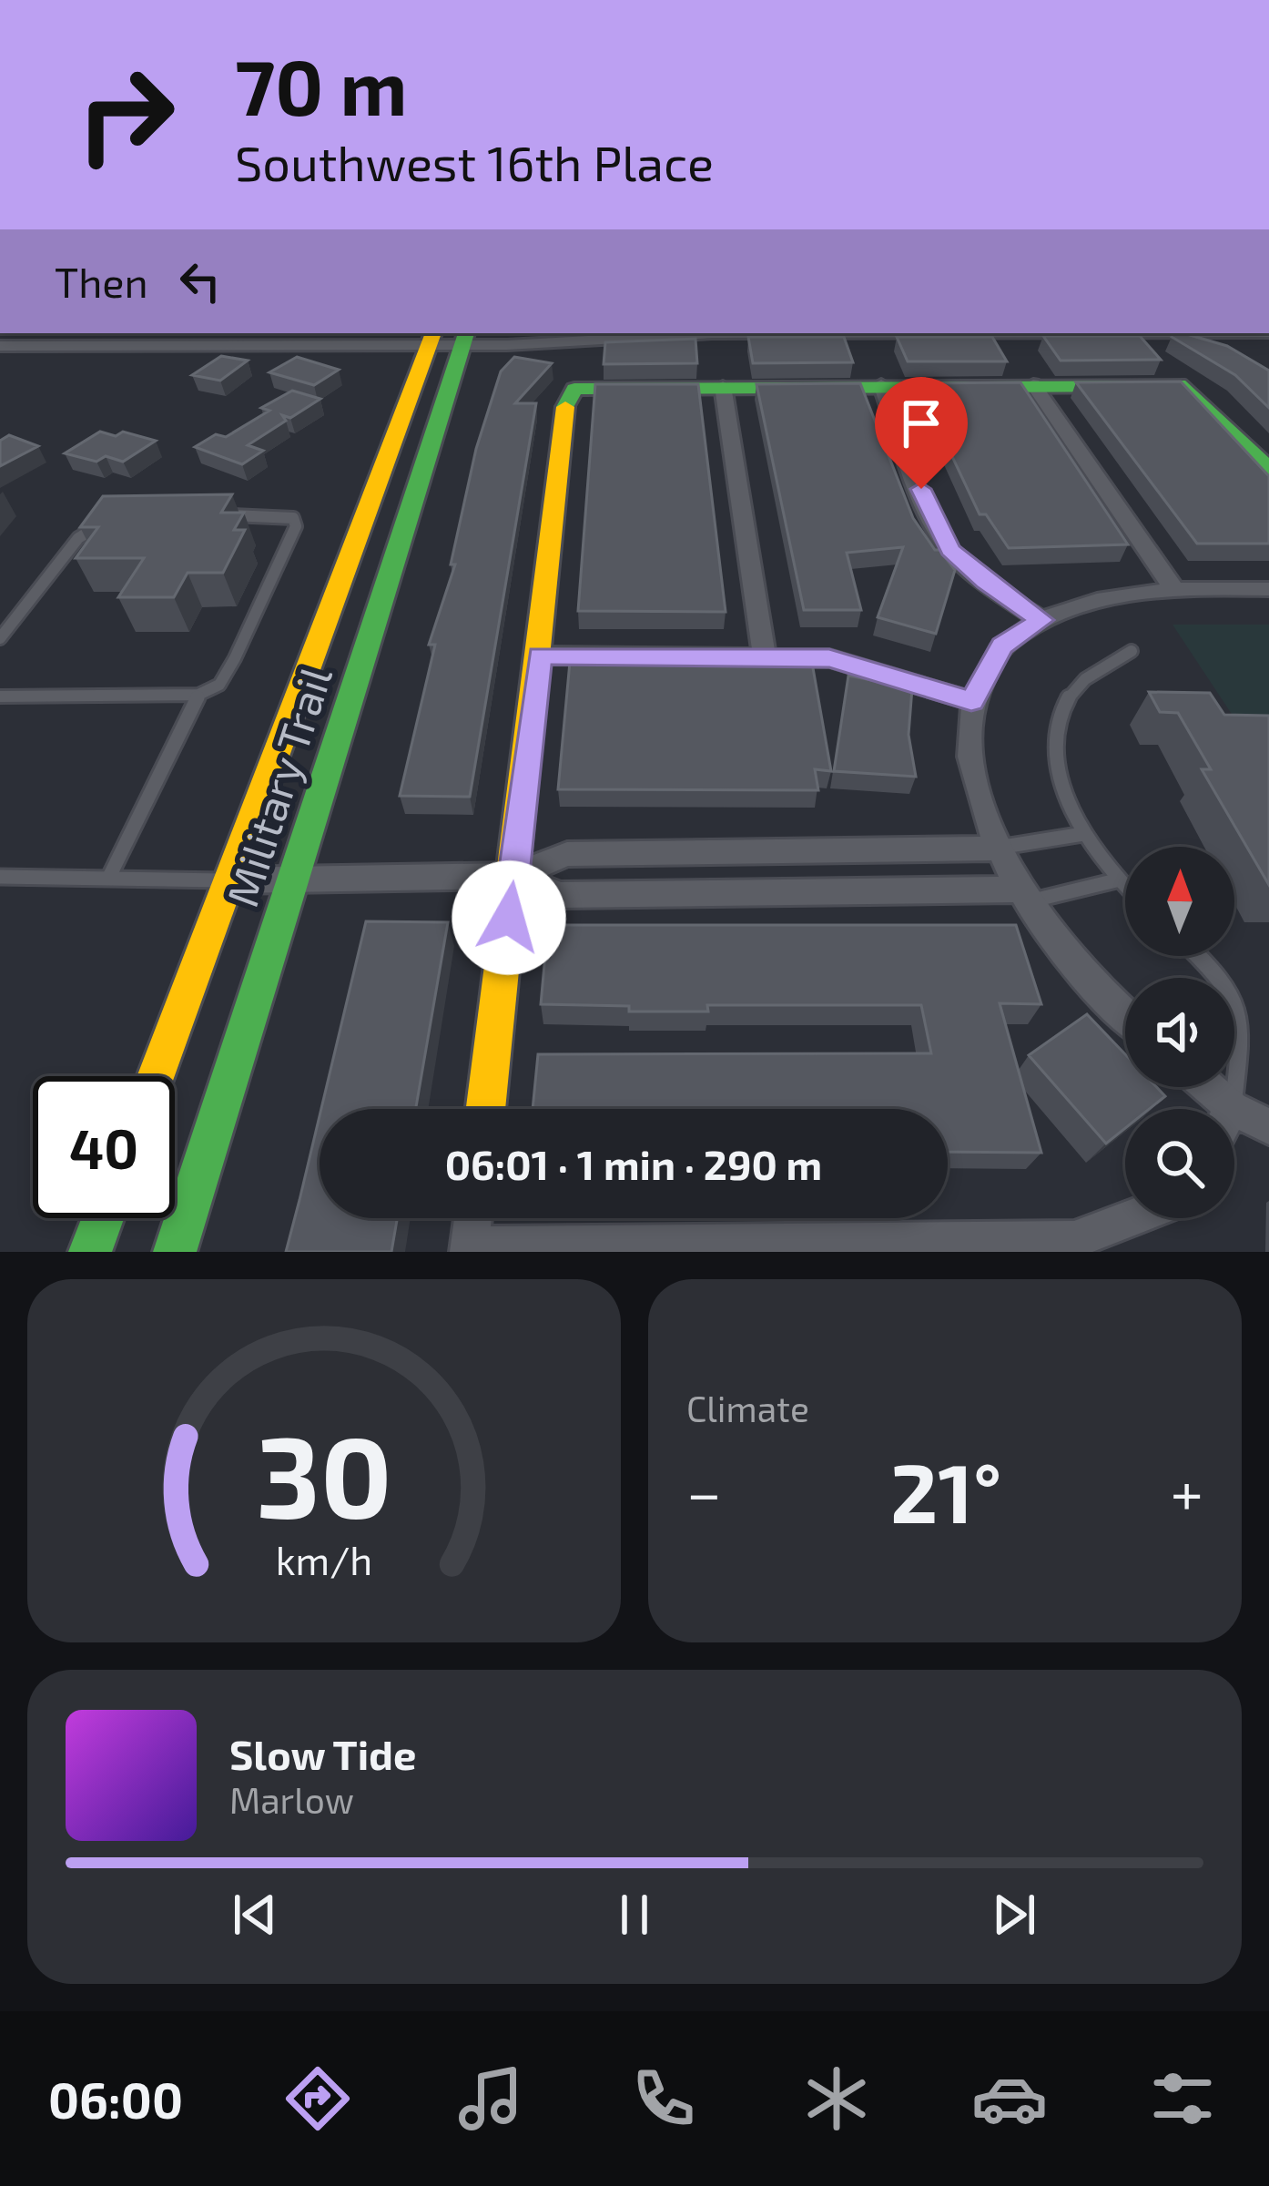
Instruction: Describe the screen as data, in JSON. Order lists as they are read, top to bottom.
{
  "streets": {
    "street": ["Military Trail"]
  },
  "north": "top",
  "page": {
    "turn": ["70 m", "Southwest 16th Place"],
    "then": "Then",
    "limit": "40",
    "trip": "06:01 · 1 min · 290 m",
    "tile": "Climate",
    "heat": ["−", "21°", "+"],
    "song": ["Slow Tide", "Marlow"],
    "tabs": "06:00",
    "gauge": ["30", "km/h"]
  }
}
